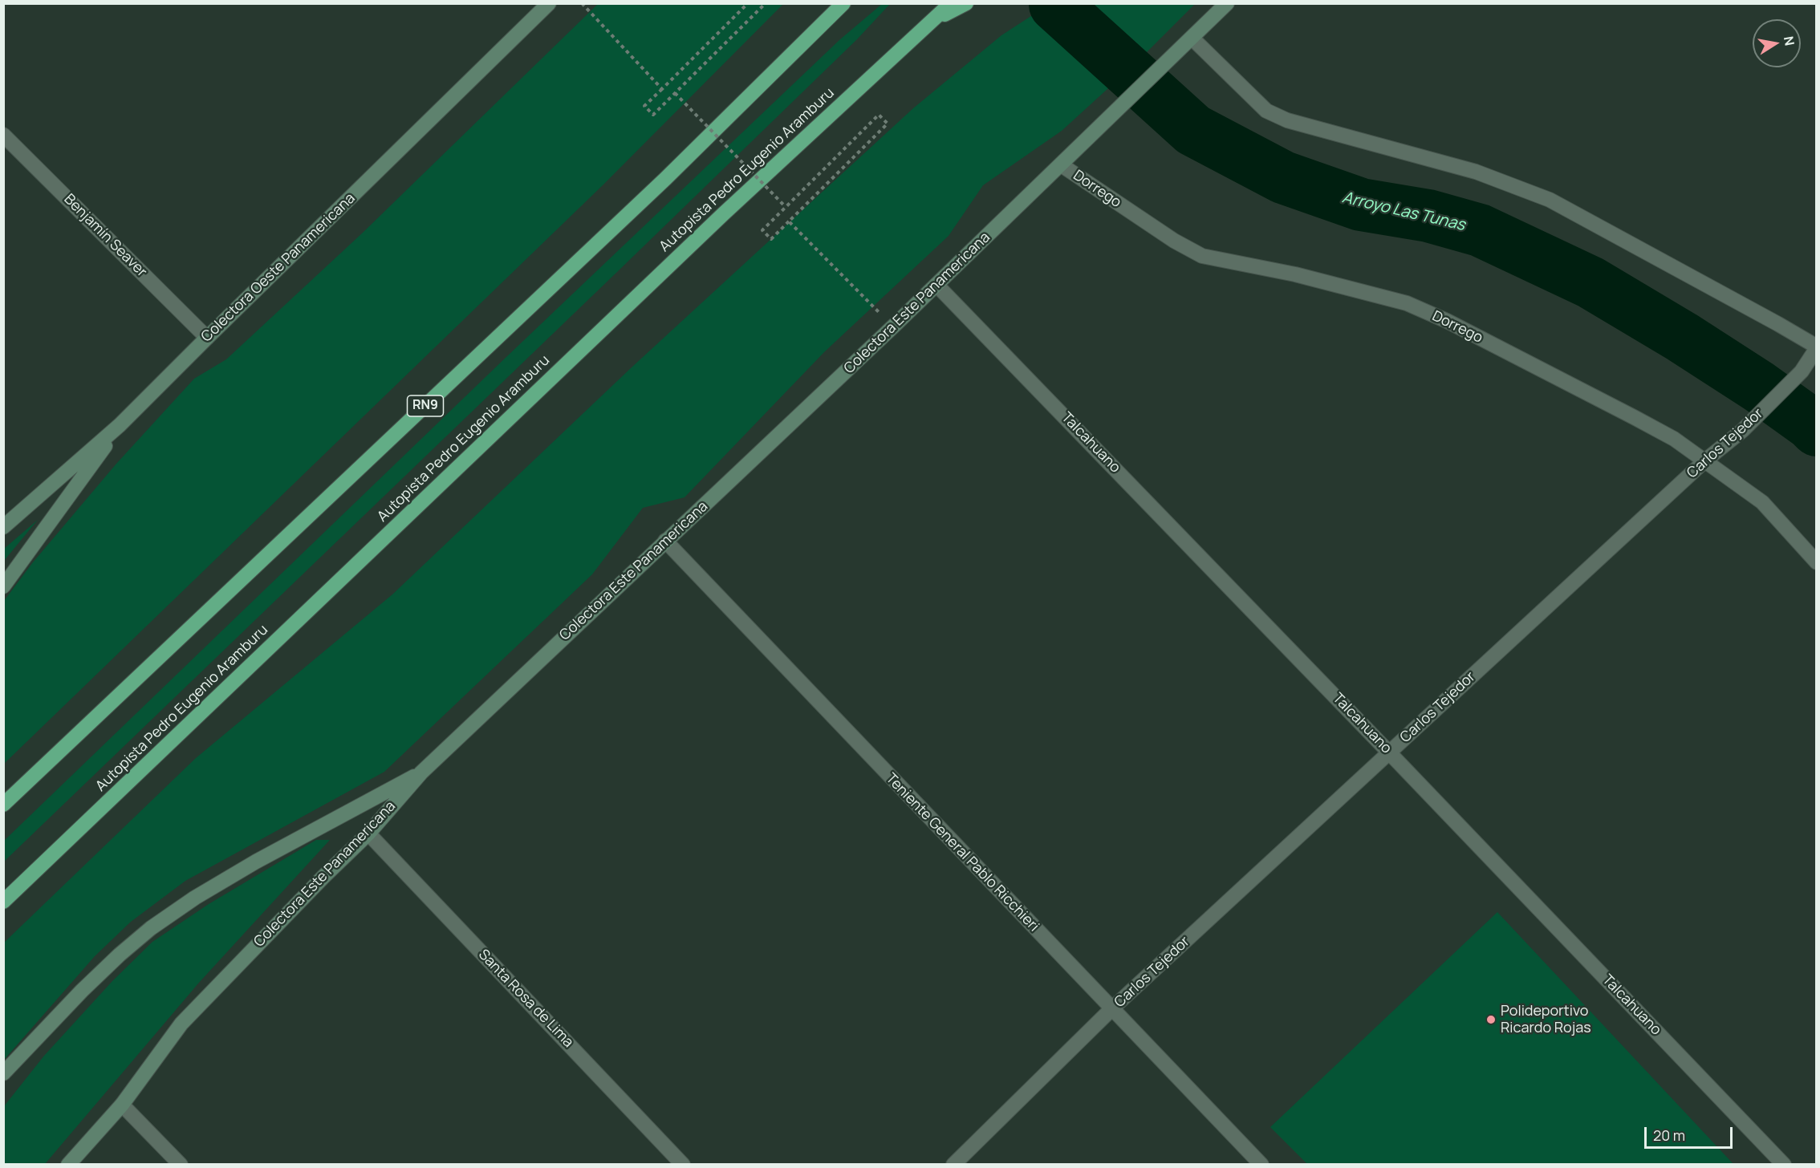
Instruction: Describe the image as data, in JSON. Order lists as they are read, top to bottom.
{
  "streets": {
    "highway": ["Autopista Pedro Eugenio Aramburu", "RN9"],
    "street": [
      "Dorrego",
      "Benjamín Seaver",
      "Colectora Oeste Panamericana",
      "Colectora Este Panamericana",
      "Talcahuano",
      "Carlos Tejedor",
      "Teniente General Pablo Ricchieri",
      "Santa Rosa de Lima"
    ]
  },
  "crossings": [
    ["Dorrego", "Colectora Este Panamericana"],
    ["Dorrego", "Carlos Tejedor"],
    ["Benjamín Seaver", "Colectora Oeste Panamericana"],
    ["Colectora Este Panamericana", "Talcahuano"],
    ["Colectora Este Panamericana", "Teniente General Pablo Ricchieri"],
    ["Colectora Este Panamericana", "Santa Rosa de Lima"],
    ["Talcahuano", "Carlos Tejedor"],
    ["Carlos Tejedor", "Teniente General Pablo Ricchieri"]
  ],
  "water": ["Arroyo Las Tunas"],
  "places": ["Polideportivo Ricardo Rojas"],
  "scale_bar": "20 m",
  "north": "right"
}
